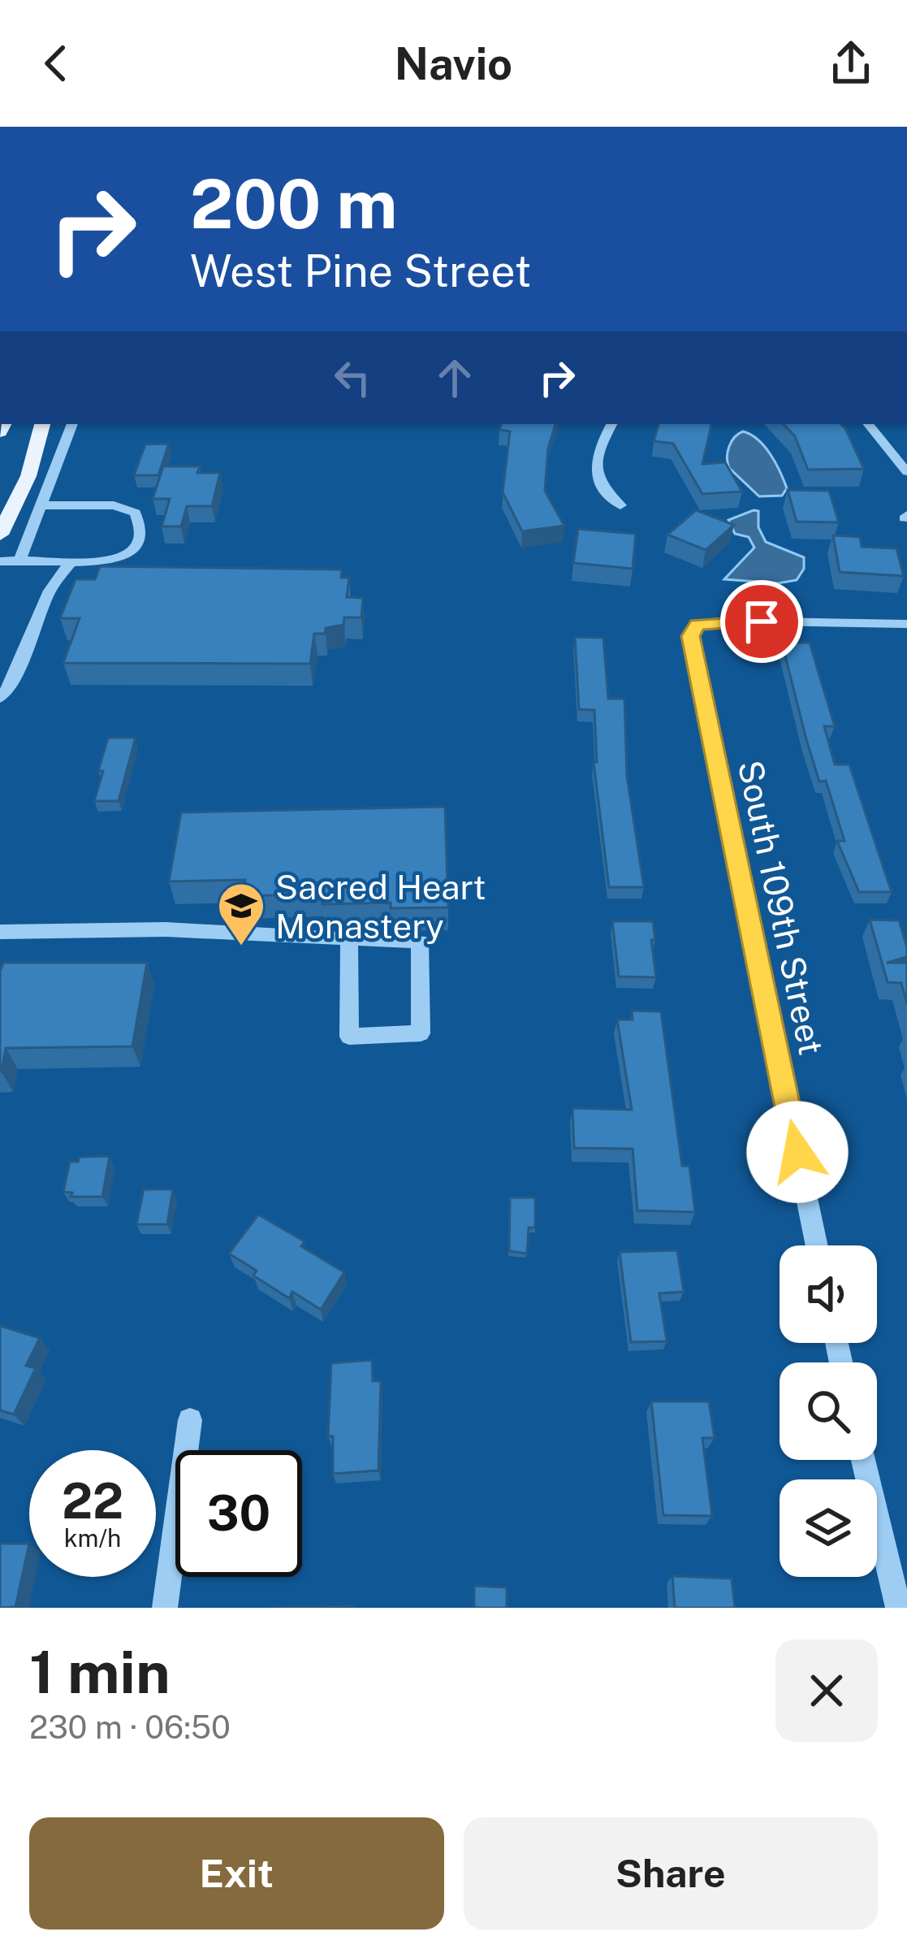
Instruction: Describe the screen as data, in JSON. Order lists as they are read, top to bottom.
{
  "streets": {
    "street": ["South 109th Street"]
  },
  "places": {
    "school or university": ["Sacred Heart Monastery"]
  },
  "page": {
    "header": "Navio",
    "turn": ["200 m", "West Pine Street"],
    "speed": "22 km/h",
    "limit": "30",
    "heading": ["1 min", "230 m · 06:50"],
    "buttons": ["Exit", "Share"]
  }
}
